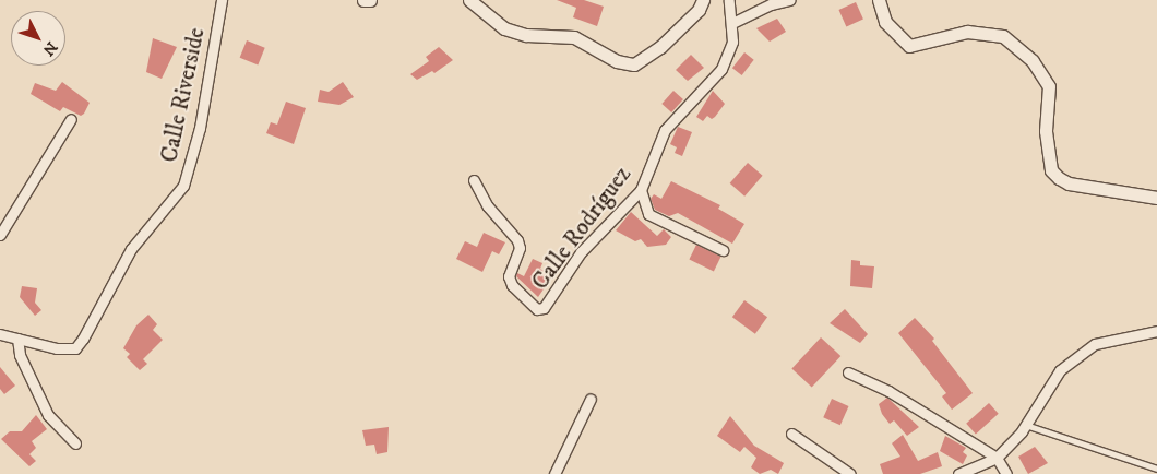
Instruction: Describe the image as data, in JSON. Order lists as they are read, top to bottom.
{
  "streets": {
    "street": ["Calle Riverside", "Calle Rodríguez"]
  },
  "north": "bottom right"
}
